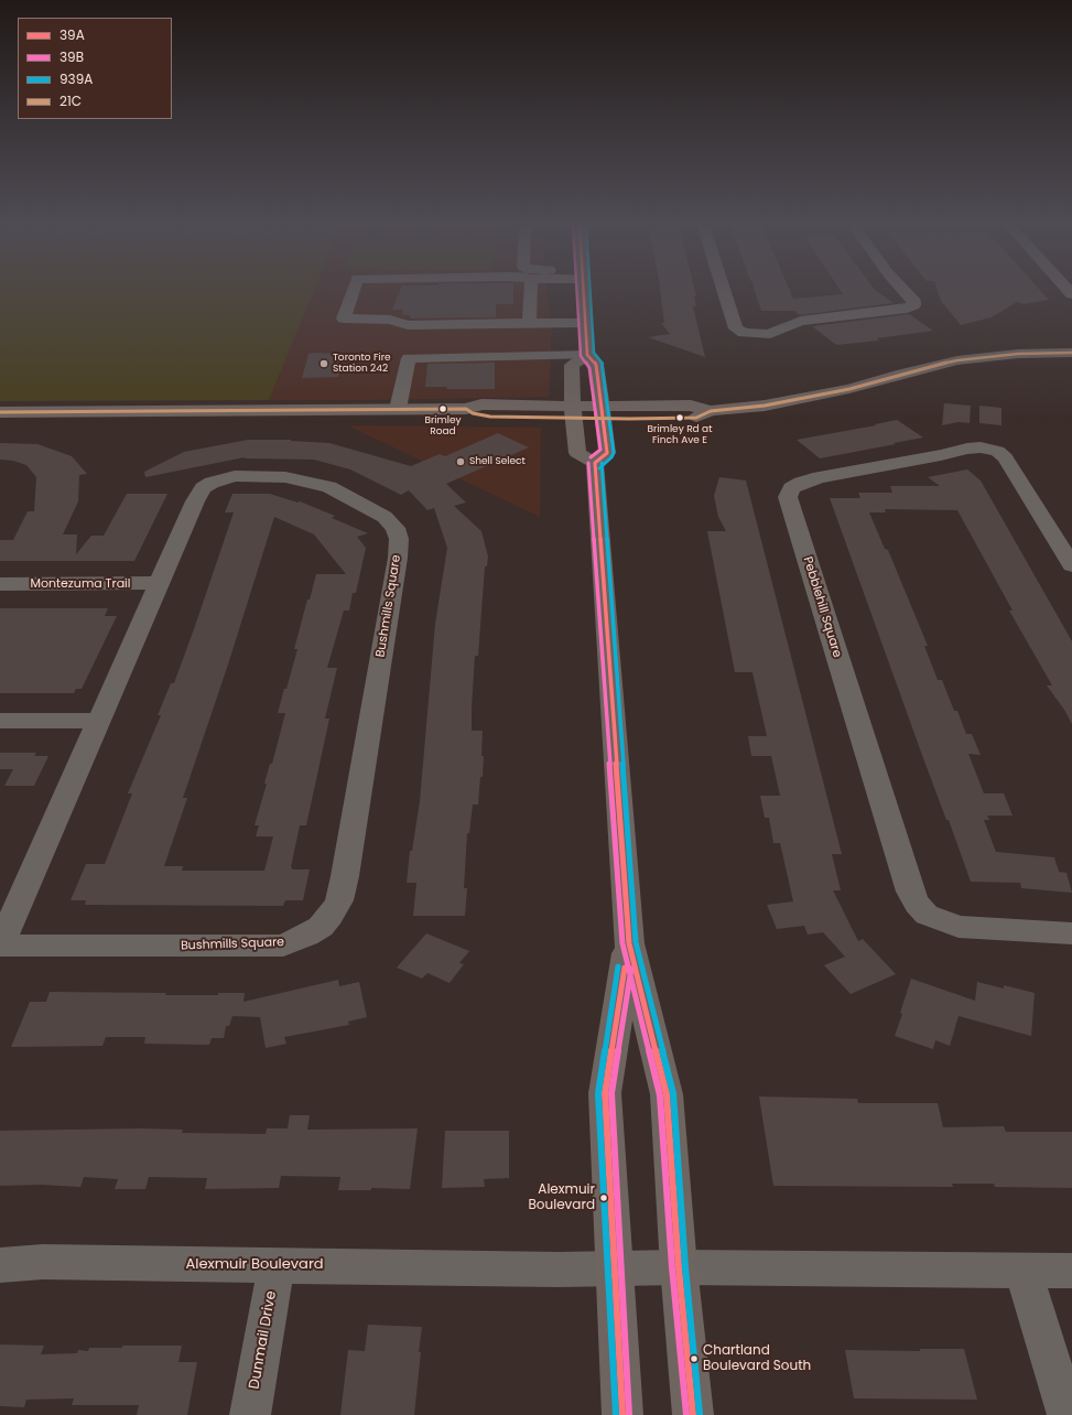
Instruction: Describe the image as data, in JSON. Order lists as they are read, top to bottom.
{
  "streets": {
    "street": [
      "Montezuma Trail",
      "Bushmills Square",
      "Pebblehill Square",
      "Alexmuir Boulevard",
      "Dunmail Drive"
    ]
  },
  "crossings": [
    ["Montezuma Trail", "Bushmills Square"],
    ["Alexmuir Boulevard", "Dunmail Drive"]
  ],
  "places": [
    "Toronto Fire Station 242",
    "Brimley Road",
    "Brimley Rd at Finch Ave E",
    "Shell Select",
    "Alexmuir Boulevard",
    "Chartland Boulevard South"
  ],
  "lines": [
    "transit line 39A",
    "transit line 39B",
    "transit line 939A",
    "transit line 21C"
  ],
  "legend": [
    "39A",
    "39B",
    "939A",
    "21C"
  ]
}
